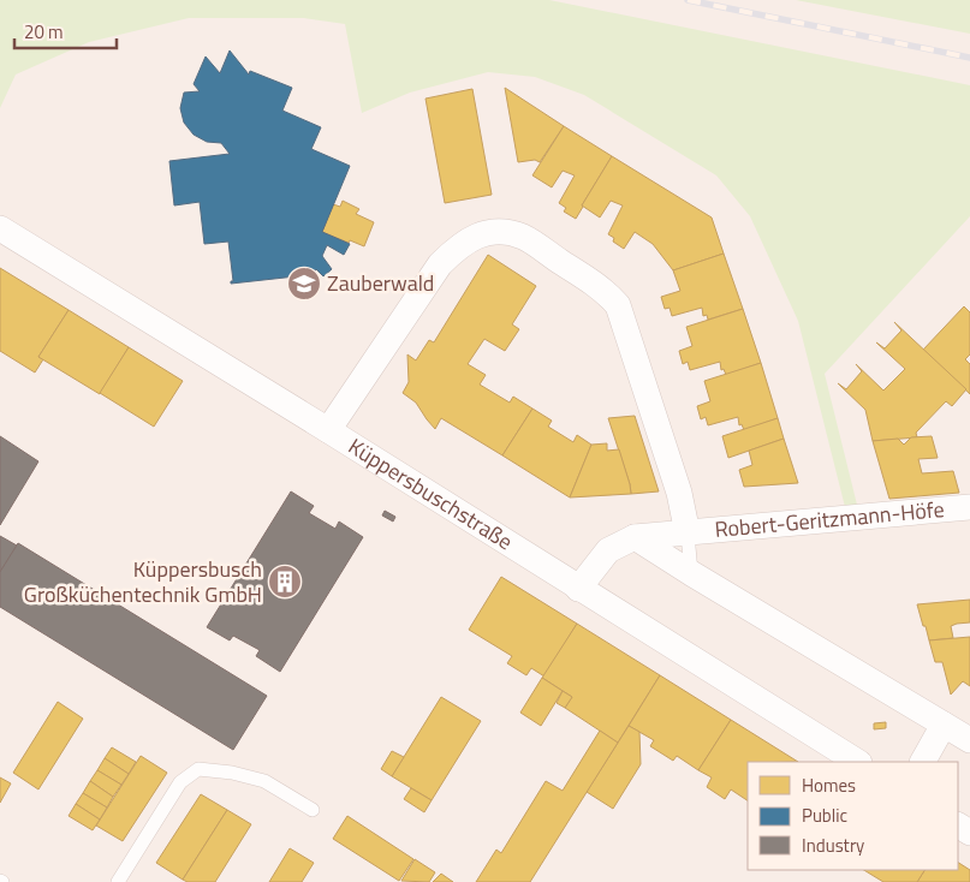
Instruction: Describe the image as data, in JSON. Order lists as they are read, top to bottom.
{
  "streets": {
    "street": ["Küppersbuschstraße", "Robert-Geritzmann-Höfe"]
  },
  "crossings": [
    ["Küppersbuschstraße", "Robert-Geritzmann-Höfe"]
  ],
  "places": {
    "school or university": ["Zauberwald"],
    "building": ["Küppersbusch Großküchentechnik GmbH"]
  },
  "legend": ["Homes", "Public", "Industry"],
  "scale_bar": "20 m"
}
